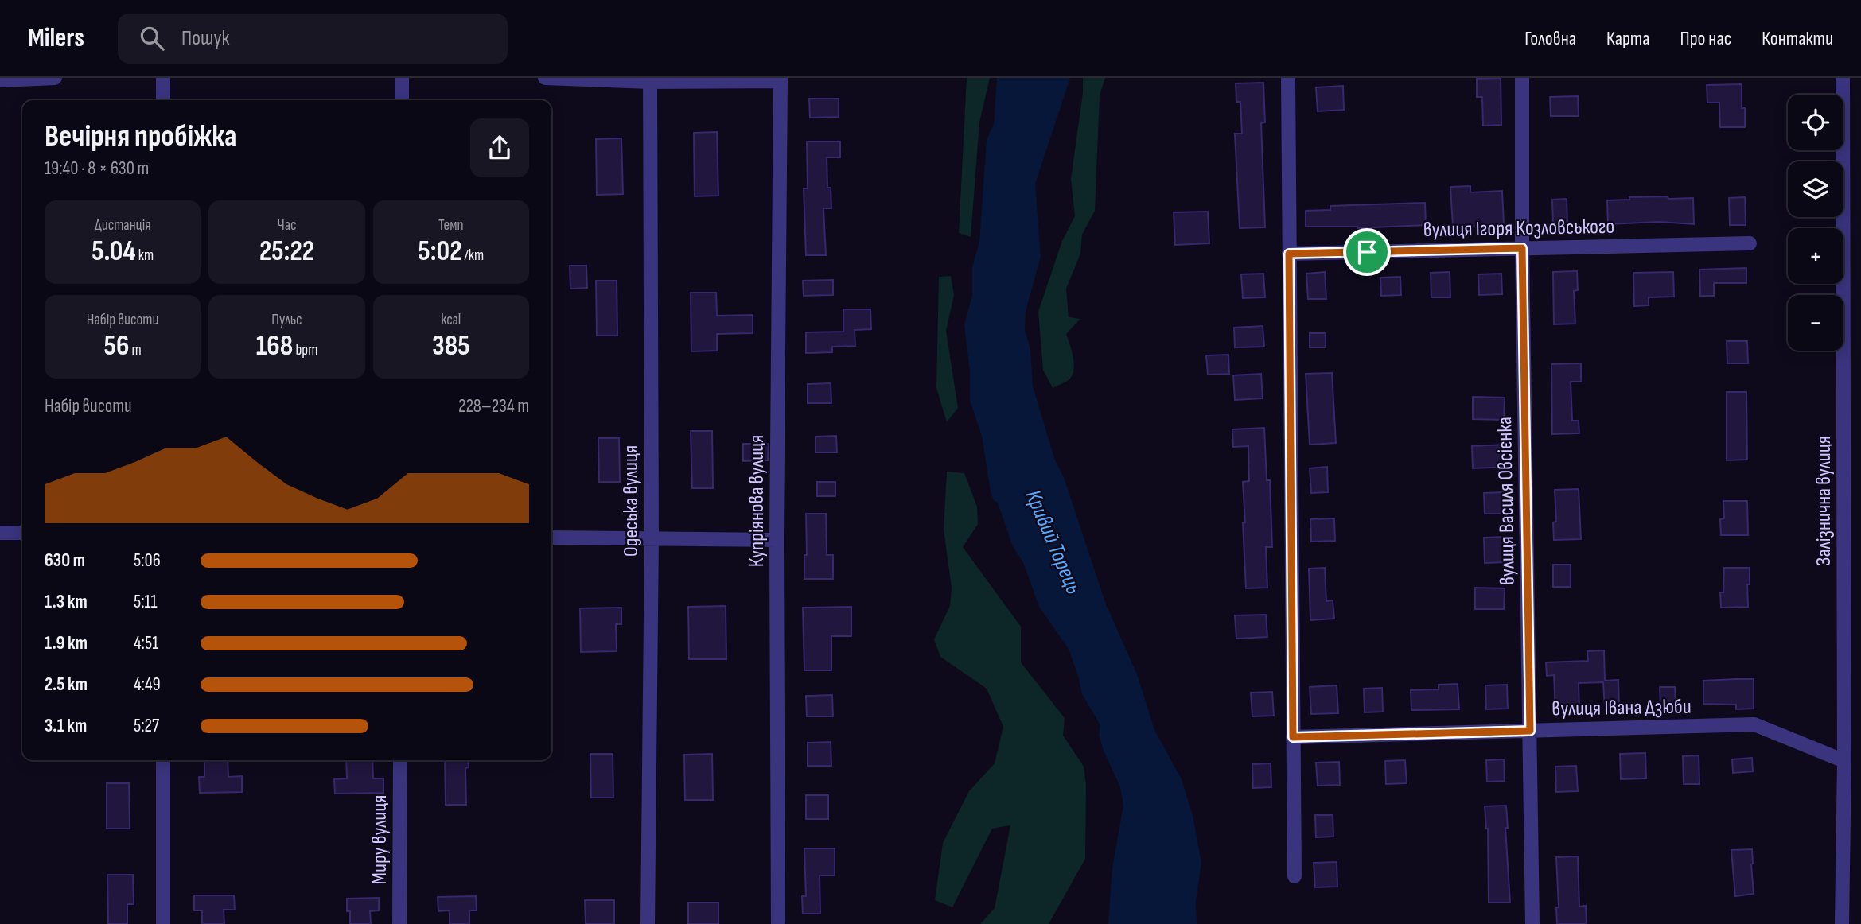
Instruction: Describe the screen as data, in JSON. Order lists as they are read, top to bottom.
{
  "streets": {
    "street": [
      "вулиця Ігоря Козловського",
      "Одеська вулиця",
      "Купріянова вулиця",
      "вулиця Василя Овсієнка",
      "Залізнична вулиця",
      "вулиця Івана Дзюби",
      "Миру вулиця"
    ]
  },
  "crossings": [
    ["вулиця Ігоря Козловського", "вулиця Василя Овсієнка"],
    ["вулиця Василя Овсієнка", "вулиця Івана Дзюби"],
    ["Залізнична вулиця", "вулиця Івана Дзюби"]
  ],
  "water": ["Кривий Торець"],
  "page": {
    "header": "Milers",
    "search": "Пошук",
    "nav": [
      "Головна",
      "Карта",
      "Про нас",
      "Контакти"
    ],
    "map_buttons": ["+", "−"],
    "heading": ["Вечірня пробіжка", "19:40 · 8 × 630 m"],
    "stats": [
      ["Дистанція", "5.04 km"],
      ["Час", "25:22"],
      ["Темп", "5:02 /km"],
      ["Набір висоти", "56 m"],
      ["Пульс", "168 bpm"],
      ["kcal", "385"]
    ],
    "chart": ["Набір висоти", "228–234 m"],
    "list": [
      {
        "name": "630 m",
        "note": "5:06"
      },
      {
        "name": "1.3 km",
        "note": "5:11"
      },
      {
        "name": "1.9 km",
        "note": "4:51"
      },
      {
        "name": "2.5 km",
        "note": "4:49"
      },
      {
        "name": "3.1 km",
        "note": "5:27"
      }
    ]
  }
}
